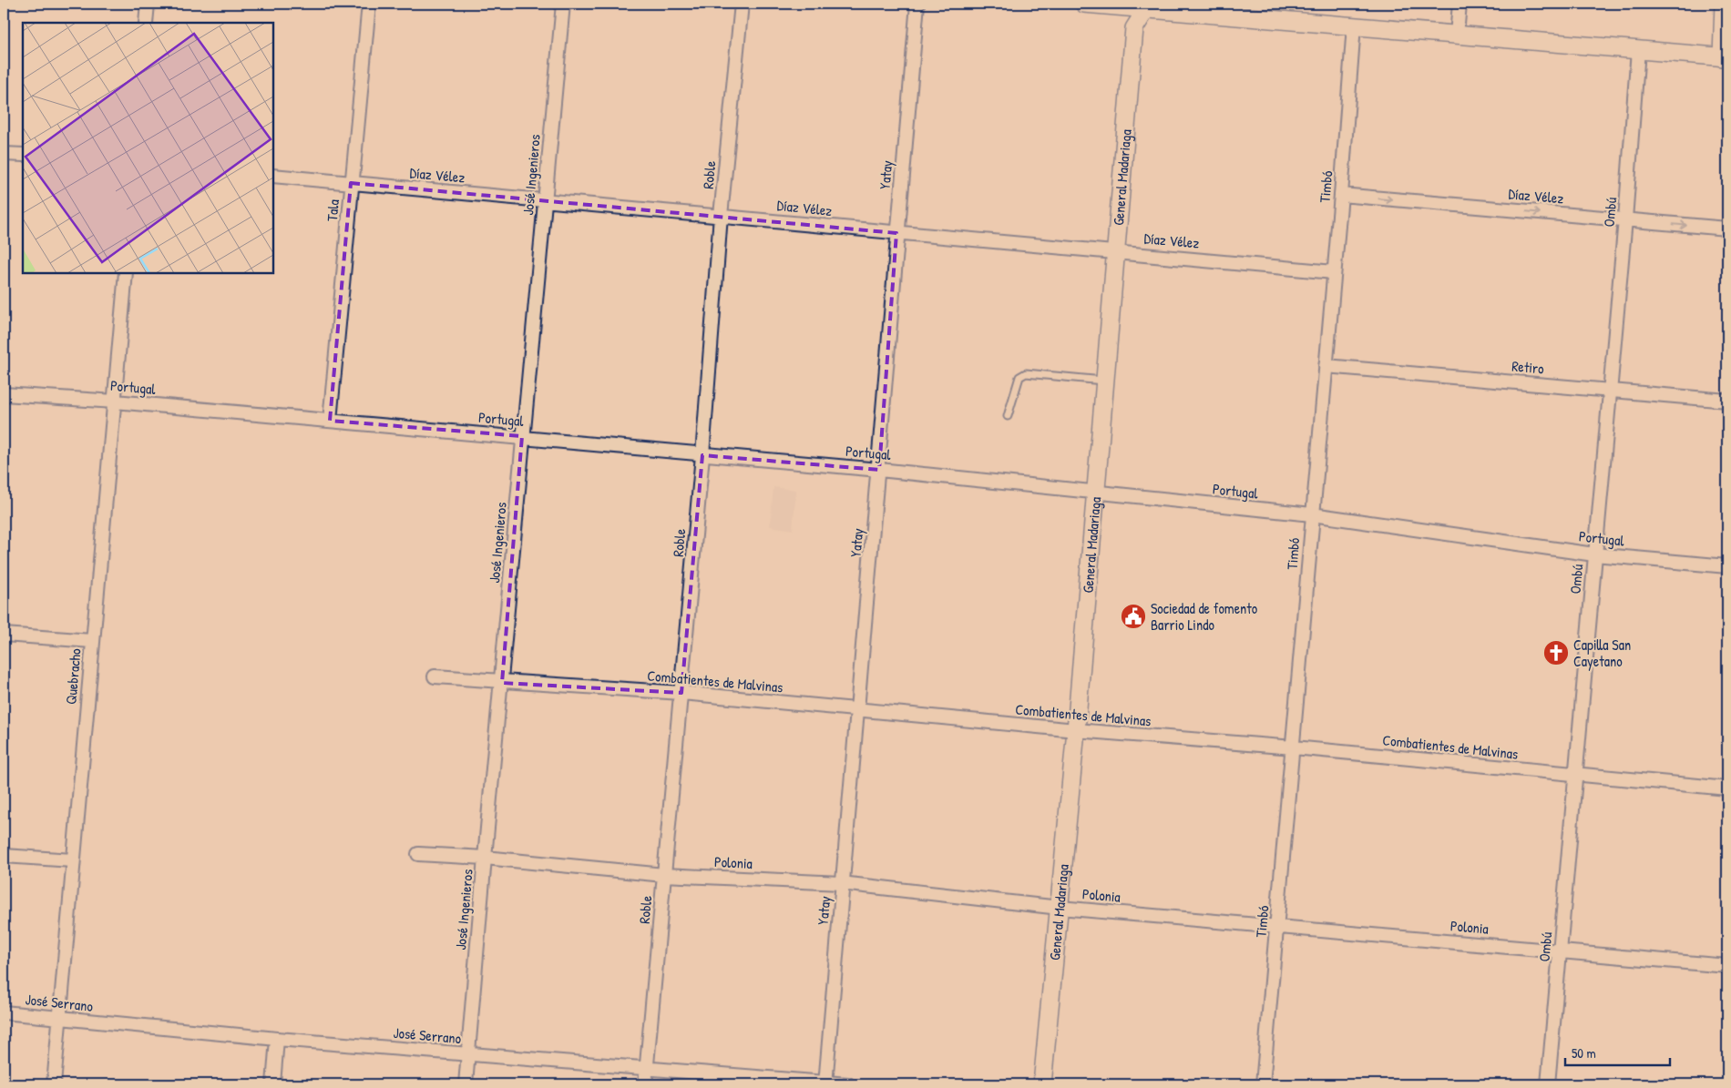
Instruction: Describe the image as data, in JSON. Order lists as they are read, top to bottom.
{
  "streets": {
    "street": [
      "Díaz Vélez",
      "José Ingenieros",
      "Roble",
      "Yatay",
      "General Madariaga",
      "Timbó",
      "Tala",
      "Ombú",
      "Retiro",
      "Portugal",
      "Quebracho",
      "Combatientes de Malvinas",
      "Polonia",
      "José Serrano"
    ]
  },
  "crossings": [
    ["Díaz Vélez", "José Ingenieros"],
    ["Díaz Vélez", "Roble"],
    ["Díaz Vélez", "Yatay"],
    ["Díaz Vélez", "General Madariaga"],
    ["Díaz Vélez", "Timbó"],
    ["Díaz Vélez", "Tala"],
    ["Díaz Vélez", "Ombú"],
    ["José Ingenieros", "Portugal"],
    ["José Ingenieros", "Combatientes de Malvinas"],
    ["José Ingenieros", "Polonia"],
    ["José Ingenieros", "José Serrano"],
    ["Roble", "Portugal"],
    ["Roble", "Combatientes de Malvinas"],
    ["Roble", "Polonia"],
    ["Roble", "José Serrano"],
    ["Yatay", "Portugal"],
    ["Yatay", "Combatientes de Malvinas"],
    ["Yatay", "Polonia"],
    ["Yatay", "José Serrano"],
    ["General Madariaga", "Portugal"],
    ["General Madariaga", "Combatientes de Malvinas"],
    ["General Madariaga", "Polonia"],
    ["Timbó", "Retiro"],
    ["Timbó", "Portugal"],
    ["Timbó", "Combatientes de Malvinas"],
    ["Timbó", "Polonia"],
    ["Tala", "Portugal"],
    ["Ombú", "Retiro"],
    ["Ombú", "Portugal"],
    ["Ombú", "Combatientes de Malvinas"],
    ["Ombú", "Polonia"],
    ["Portugal", "Quebracho"],
    ["Quebracho", "José Serrano"]
  ],
  "places": {
    "public building": ["Sociedad de fomento Barrio Lindo"],
    "church": ["Capilla San Cayetano"]
  },
  "scale_bar": "50 m"
}
